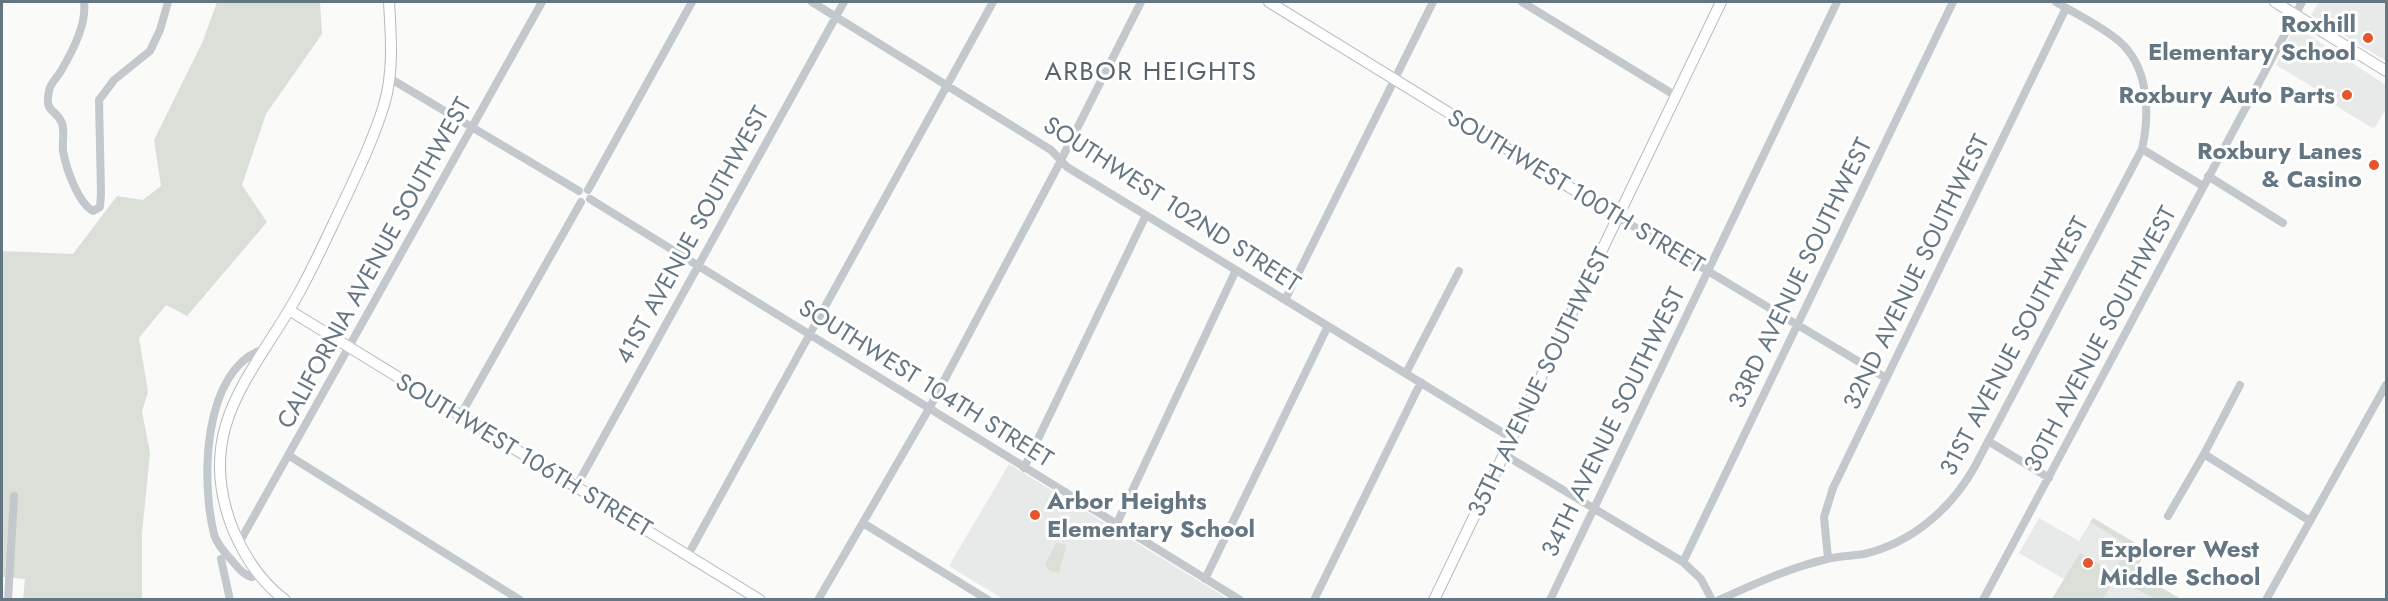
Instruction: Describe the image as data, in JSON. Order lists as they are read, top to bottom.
{
  "streets": {
    "street": [
      "SOUTHWEST 100TH STREET",
      "SOUTHWEST 102ND STREET",
      "41ST AVENUE SOUTHWEST",
      "CALIFORNIA AVENUE SOUTHWEST",
      "32ND AVENUE SOUTHWEST",
      "33RD AVENUE SOUTHWEST",
      "30TH AVENUE SOUTHWEST",
      "31ST AVENUE SOUTHWEST",
      "35TH AVENUE SOUTHWEST",
      "SOUTHWEST 104TH STREET",
      "34TH AVENUE SOUTHWEST",
      "SOUTHWEST 106TH STREET"
    ]
  },
  "crossings": [
    ["SOUTHWEST 100TH STREET", "32ND AVENUE SOUTHWEST"],
    ["SOUTHWEST 100TH STREET", "33RD AVENUE SOUTHWEST"],
    ["SOUTHWEST 100TH STREET", "35TH AVENUE SOUTHWEST"],
    ["SOUTHWEST 100TH STREET", "34TH AVENUE SOUTHWEST"],
    ["SOUTHWEST 102ND STREET", "41ST AVENUE SOUTHWEST"],
    ["SOUTHWEST 102ND STREET", "35TH AVENUE SOUTHWEST"],
    ["41ST AVENUE SOUTHWEST", "SOUTHWEST 104TH STREET"],
    ["41ST AVENUE SOUTHWEST", "SOUTHWEST 106TH STREET"],
    ["CALIFORNIA AVENUE SOUTHWEST", "SOUTHWEST 106TH STREET"],
    ["32ND AVENUE SOUTHWEST", "31ST AVENUE SOUTHWEST"]
  ],
  "districts": ["ARBOR HEIGHTS"],
  "places": [
    "Roxhill Elementary School",
    "Roxbury Auto Parts",
    "Roxbury Lanes & Casino",
    "Arbor Heights Elementary School",
    "Explorer West Middle School"
  ]
}
